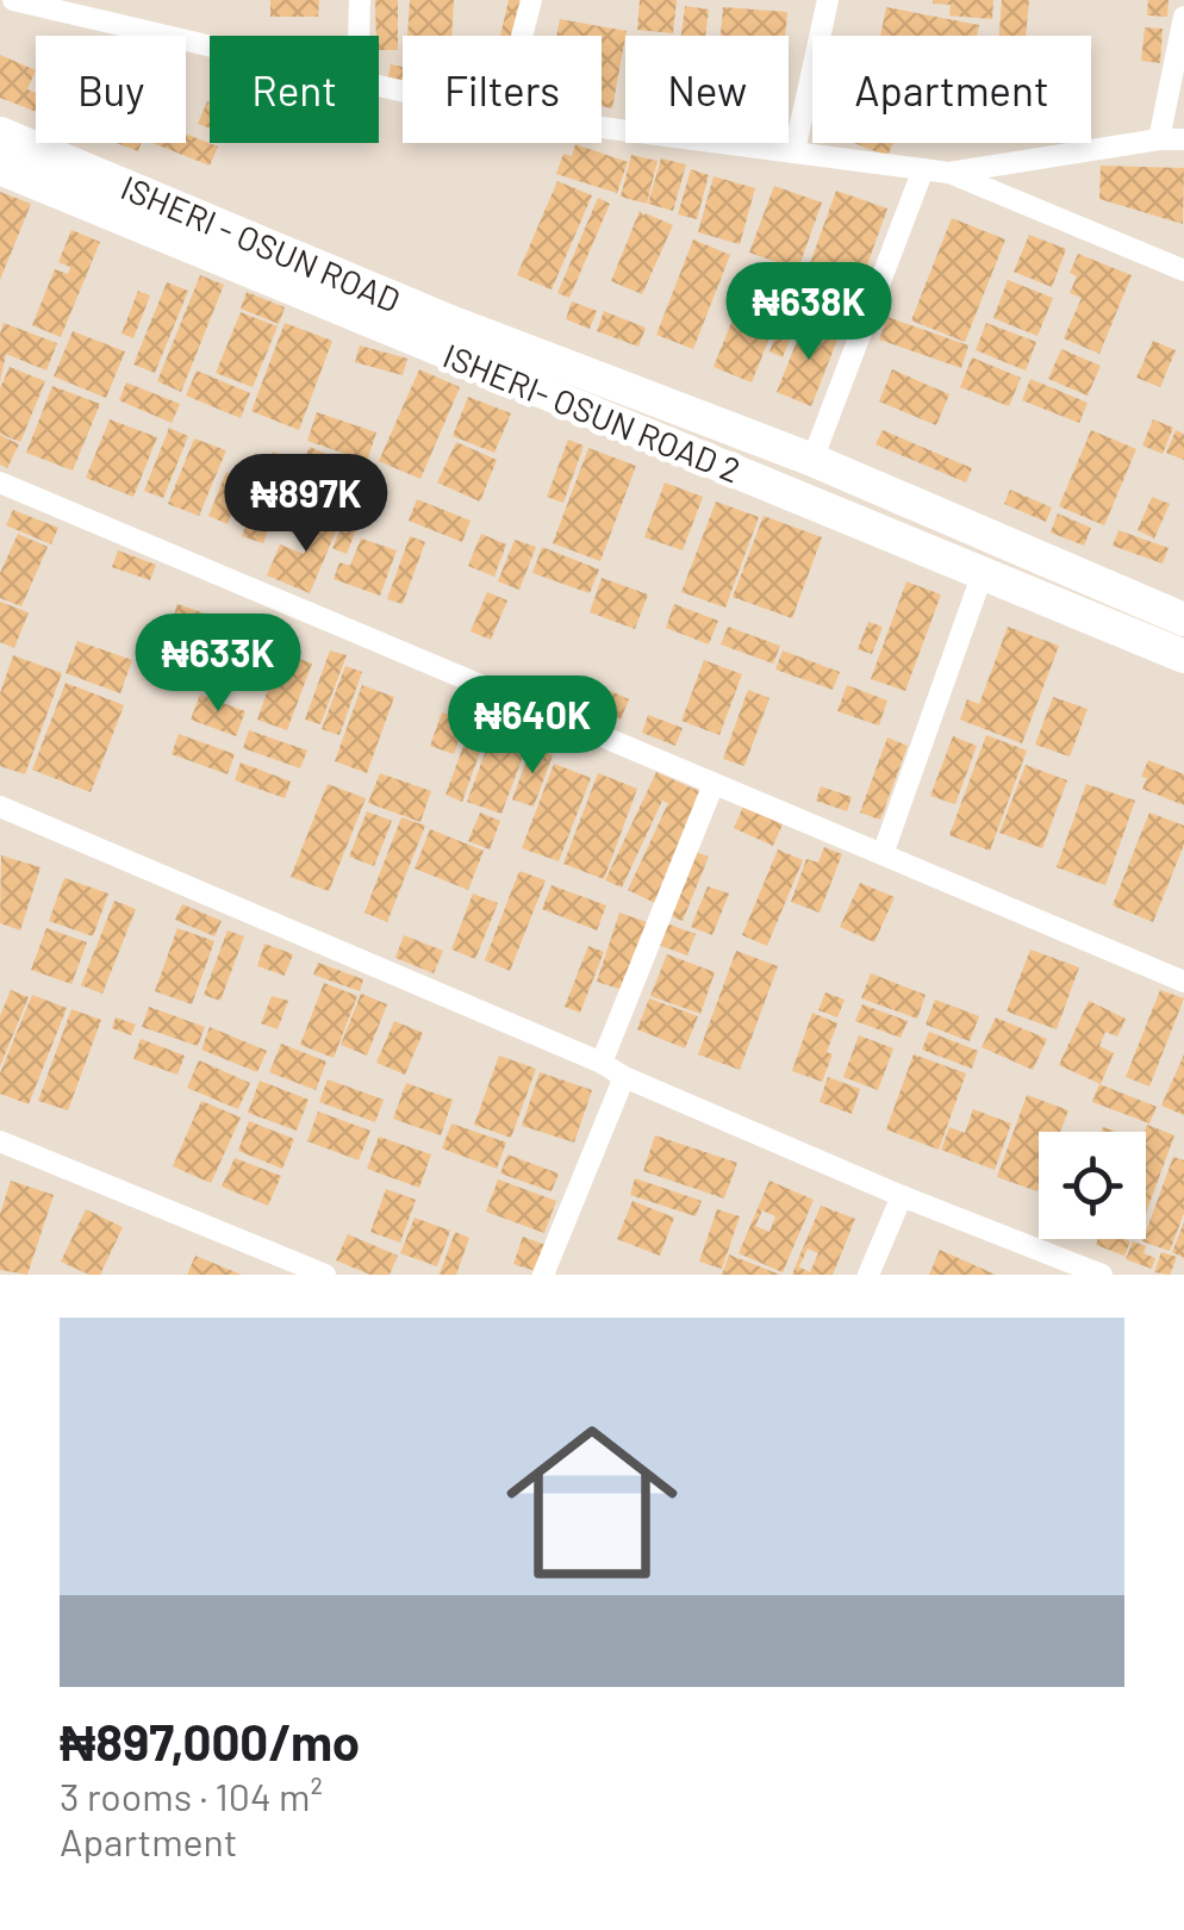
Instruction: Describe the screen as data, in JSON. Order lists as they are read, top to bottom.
{
  "streets": {
    "main road": ["ISHERI - OSUN ROAD", "ISHERI- OSUN ROAD 2"]
  },
  "page": {
    "chip": [
      "Buy",
      "Rent",
      "Filters",
      "New",
      "Apartment"
    ],
    "price": [
      "₦638K",
      "₦897K",
      "₦633K",
      "₦640K"
    ],
    "list": [
      {
        "name": "₦897,000/mo",
        "note": "3 rooms · 104 m² · Apartment"
      }
    ]
  }
}
